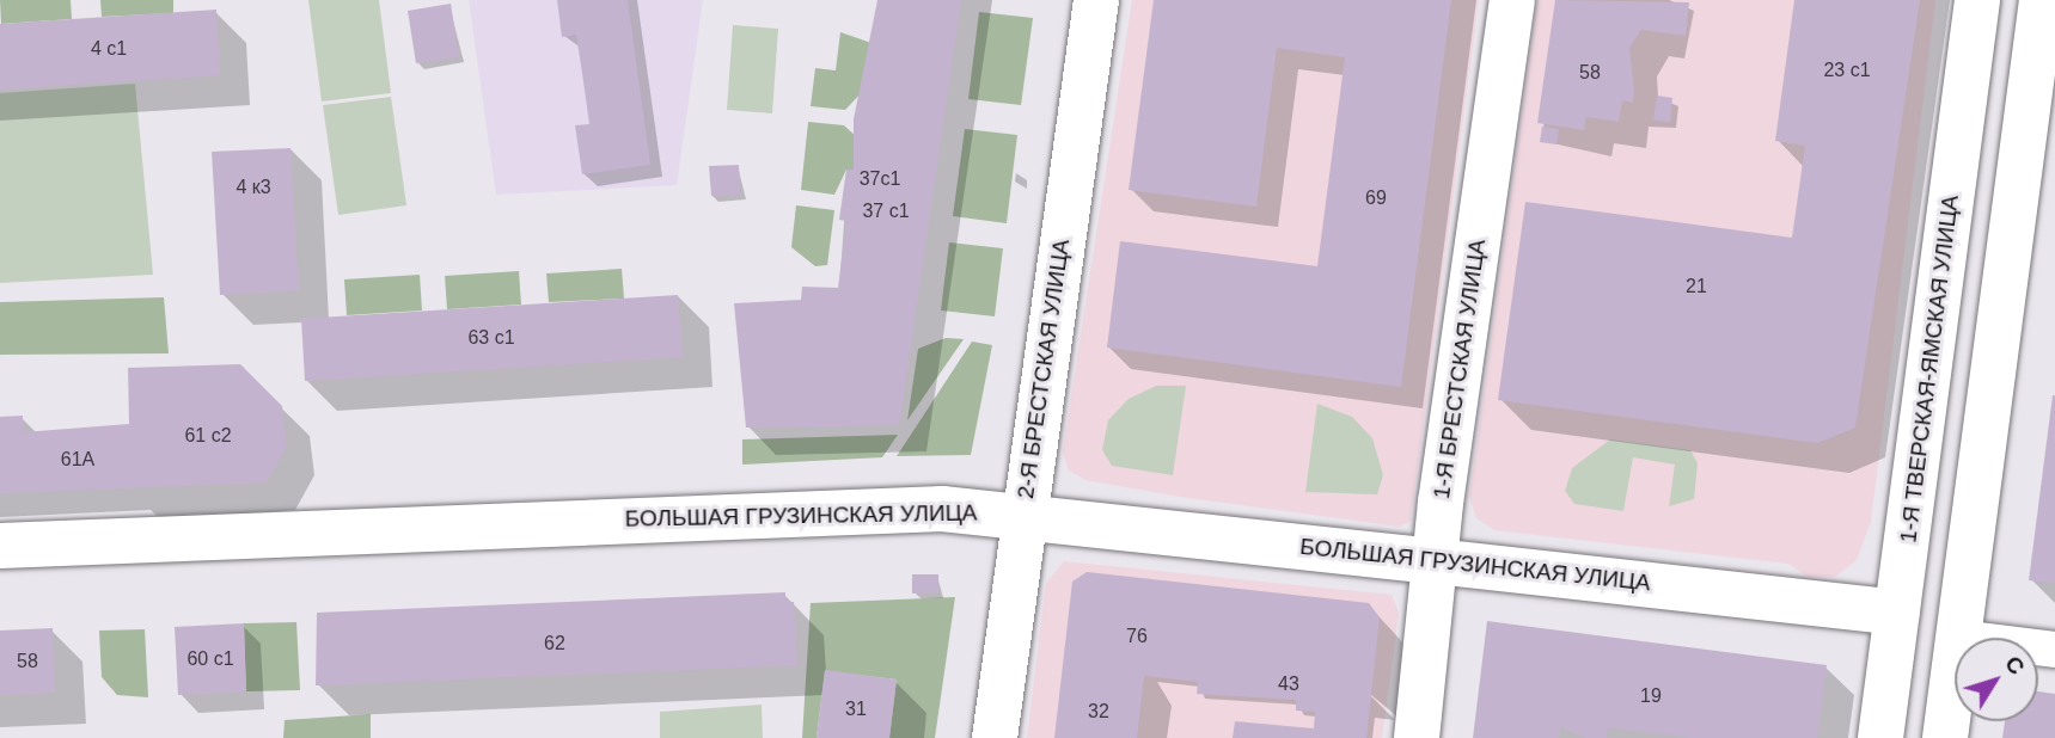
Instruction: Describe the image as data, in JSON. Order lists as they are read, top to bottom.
{
  "streets": {
    "main road": [
      "2-Я БРЕСТСКАЯ УЛИЦА",
      "1-Я БРЕСТСКАЯ УЛИЦА",
      "1-Я ТВЕРСКАЯ-ЯМСКАЯ УЛИЦА",
      "БОЛЬШАЯ ГРУЗИНСКАЯ УЛИЦА"
    ]
  },
  "crossings": [
    ["2-Я БРЕСТСКАЯ УЛИЦА", "БОЛЬШАЯ ГРУЗИНСКАЯ УЛИЦА"],
    ["1-Я БРЕСТСКАЯ УЛИЦА", "БОЛЬШАЯ ГРУЗИНСКАЯ УЛИЦА"],
    ["1-Я ТВЕРСКАЯ-ЯМСКАЯ УЛИЦА", "БОЛЬШАЯ ГРУЗИНСКАЯ УЛИЦА"]
  ],
  "house_numbers": [
    "4 с1",
    "23 с1",
    "58",
    "37с1",
    "4 к3",
    "69",
    "37 с1",
    "21",
    "63 с1",
    "61 с2",
    "61А",
    "76",
    "62",
    "60 с1",
    "58",
    "43",
    "19",
    "31",
    "32"
  ],
  "north": "top right"
}
